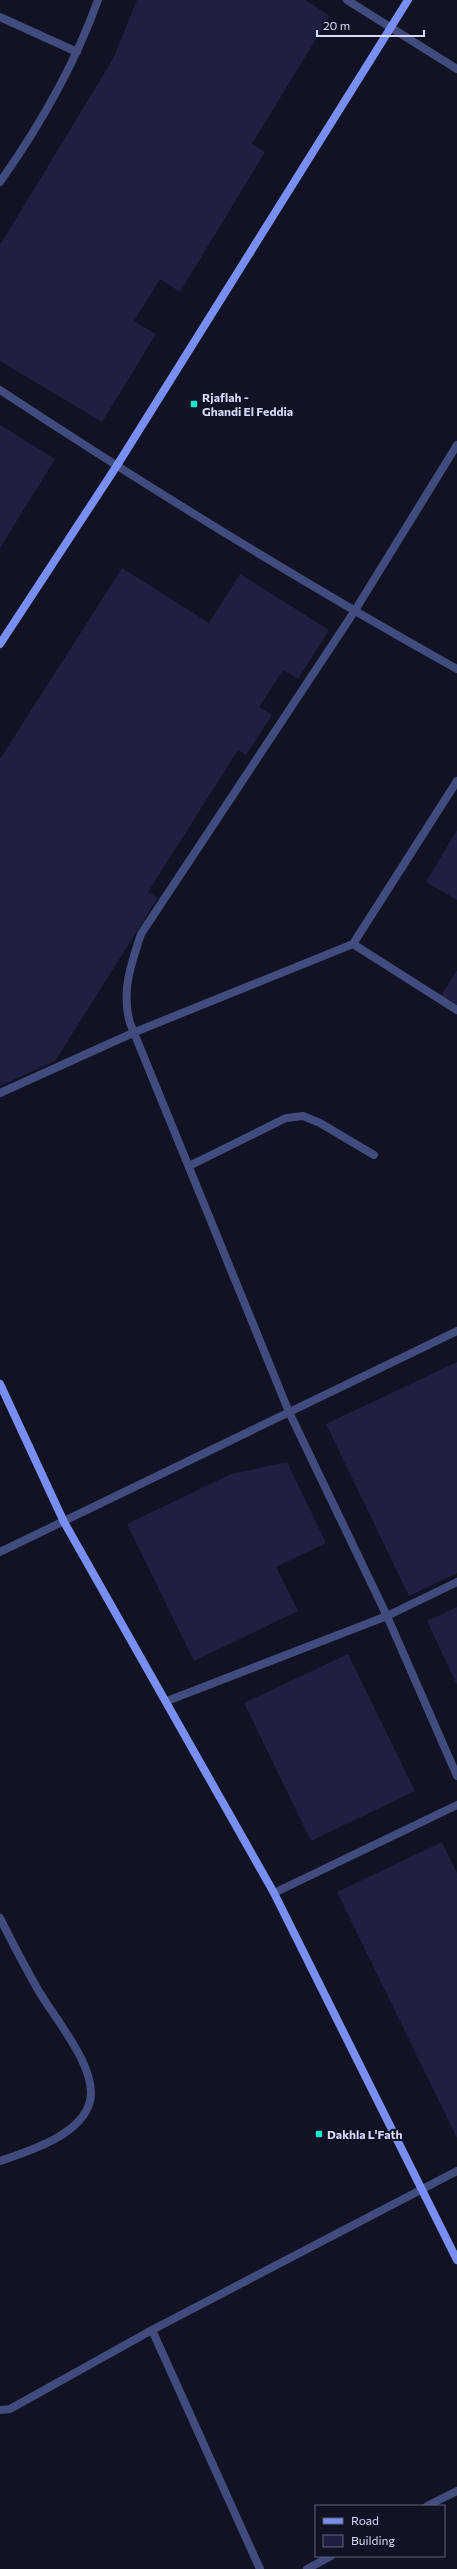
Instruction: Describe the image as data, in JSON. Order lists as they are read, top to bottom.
{
  "places": {
    "transit": ["Rjaflah - Ghandi El Feddia", "Dakhla L'Fath"]
  },
  "legend": ["Road", "Building"],
  "scale_bar": "20 m"
}
